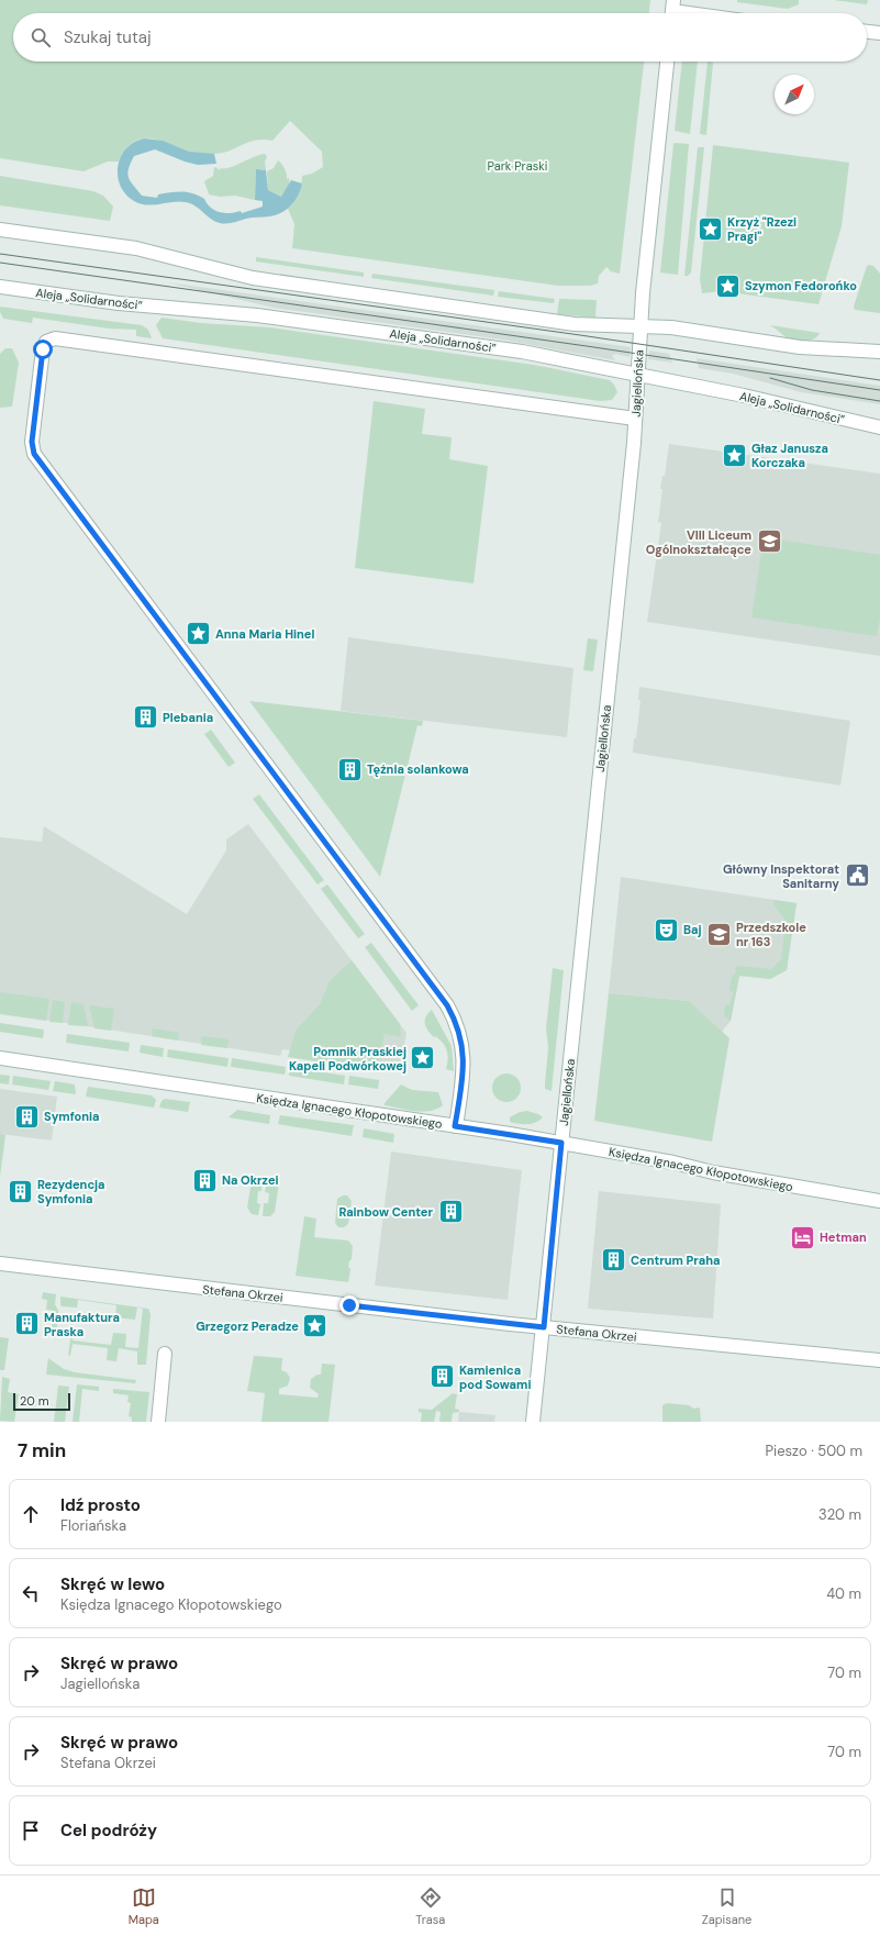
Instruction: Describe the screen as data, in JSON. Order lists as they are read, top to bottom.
{
  "streets": {
    "street": [
      "Aleja „Solidarności”",
      "Jagiellońska",
      "Księdza Ignacego Kłopotowskiego",
      "Stefana Okrzei"
    ]
  },
  "crossings": [
    ["Aleja „Solidarności”", "Jagiellońska"],
    ["Jagiellońska", "Księdza Ignacego Kłopotowskiego"],
    ["Jagiellońska", "Stefana Okrzei"]
  ],
  "parks": ["Park Praski"],
  "places": {
    "place": [
      "Krzyż \"Rzezi Pragi\"",
      "Szymon Fedorońko",
      "Głaz Janusza Korczaka",
      "Anna Maria Hinel",
      "Pomnik Praskiej Kapeli Podwórkowej",
      "Grzegorz Peradze"
    ],
    "school or university": ["VIII Liceum Ogólnokształcące", "Przedszkole nr 163"],
    "building": [
      "Plebania",
      "Tężnia solankowa",
      "Symfonia",
      "Na Okrzei",
      "Rezydencja Symfonia",
      "Rainbow Center",
      "Centrum Praha",
      "Manufaktura Praska",
      "Kamienica pod Sowami"
    ],
    "public building": ["Główny Inspektorat Sanitarny"],
    "theatre": ["Baj"],
    "hotel": ["Hetman"]
  },
  "scale_bar": "20 m",
  "north": "top right",
  "page": {
    "search": "Szukaj tutaj",
    "scale": "20 m",
    "heading": ["7 min", "Pieszo · 500 m"],
    "list": [
      ["Idź prosto", "Floriańska", "320 m"],
      ["Skręć w lewo", "Księdza Ignacego Kłopotowskiego", "40 m"],
      ["Skręć w prawo", "Jagiellońska", "70 m"],
      ["Skręć w prawo", "Stefana Okrzei", "70 m"],
      "Cel podróży"
    ],
    "nav": ["Mapa", "Trasa", "Zapisane"]
  }
}
